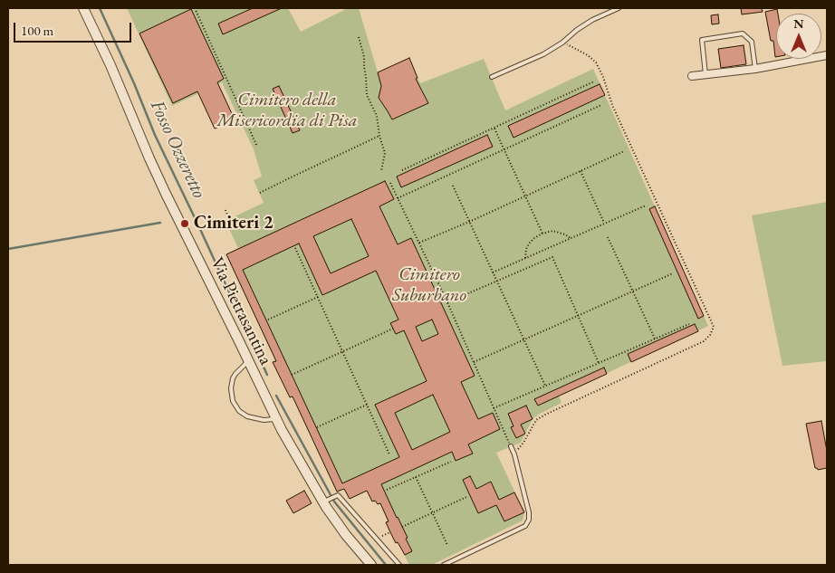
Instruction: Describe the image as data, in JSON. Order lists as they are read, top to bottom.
{
  "streets": {
    "street": ["Via Pietrasantina"]
  },
  "water": ["Fosso Ozzeretto"],
  "parks": ["Cimitero della Misericordia di Pisa", "Cimitero Suburbano"],
  "places": ["Cimiteri 2"],
  "scale_bar": "100 m",
  "north": "top"
}
